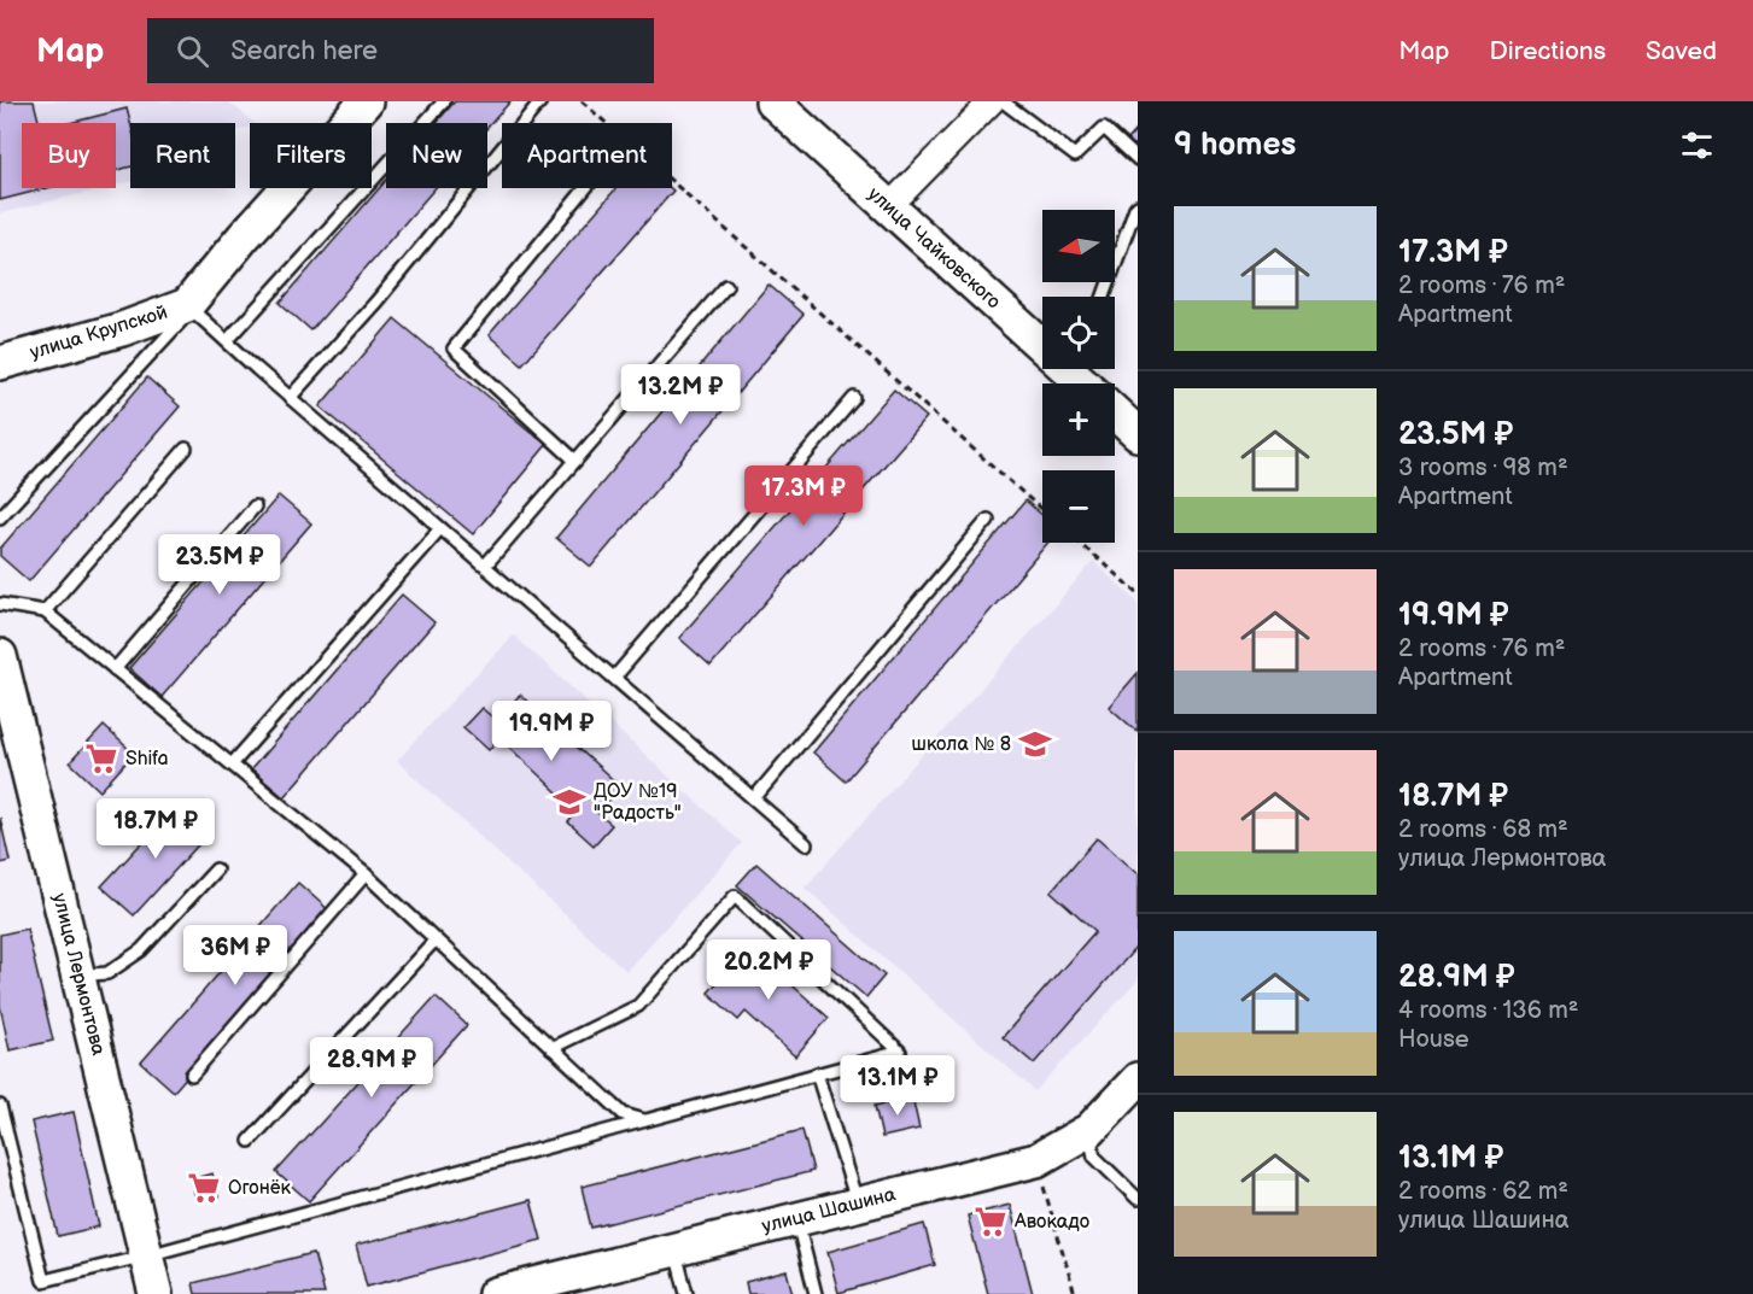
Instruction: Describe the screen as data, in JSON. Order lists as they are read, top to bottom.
{
  "streets": {
    "main road": [
      "улица Чайковского",
      "улица Крупской",
      "улица Лермонтова",
      "улица Шашина"
    ]
  },
  "places": {
    "school or university": ["школа № 8", "ДОУ №19 \"Радость\""],
    "supermarket": ["Shifa", "Огонёк", "Авокадо"]
  },
  "north": "left",
  "page": {
    "header": "Map",
    "search": "Search here",
    "nav": ["Map", "Directions", "Saved"],
    "heading": "9 homes",
    "chip": [
      "Buy",
      "Rent",
      "Filters",
      "New",
      "Apartment"
    ],
    "list": [
      {
        "name": "17.3M ₽",
        "note": "2 rooms · 76 m² · Apartment"
      },
      {
        "name": "23.5M ₽",
        "note": "3 rooms · 98 m² · Apartment"
      },
      {
        "name": "19.9M ₽",
        "note": "2 rooms · 76 m² · Apartment"
      },
      {
        "name": "18.7M ₽",
        "note": "2 rooms · 68 m² · улица Лермонтова"
      },
      {
        "name": "28.9M ₽",
        "note": "4 rooms · 136 m² · House"
      },
      {
        "name": "13.1M ₽",
        "note": "2 rooms · 62 m² · улица Шашина"
      }
    ],
    "map_buttons": ["+", "−"],
    "price": [
      "13.2M ₽",
      "17.3M ₽",
      "23.5M ₽",
      "19.9M ₽",
      "18.7M ₽",
      "36M ₽",
      "20.2M ₽",
      "28.9M ₽",
      "13.1M ₽"
    ]
  }
}
